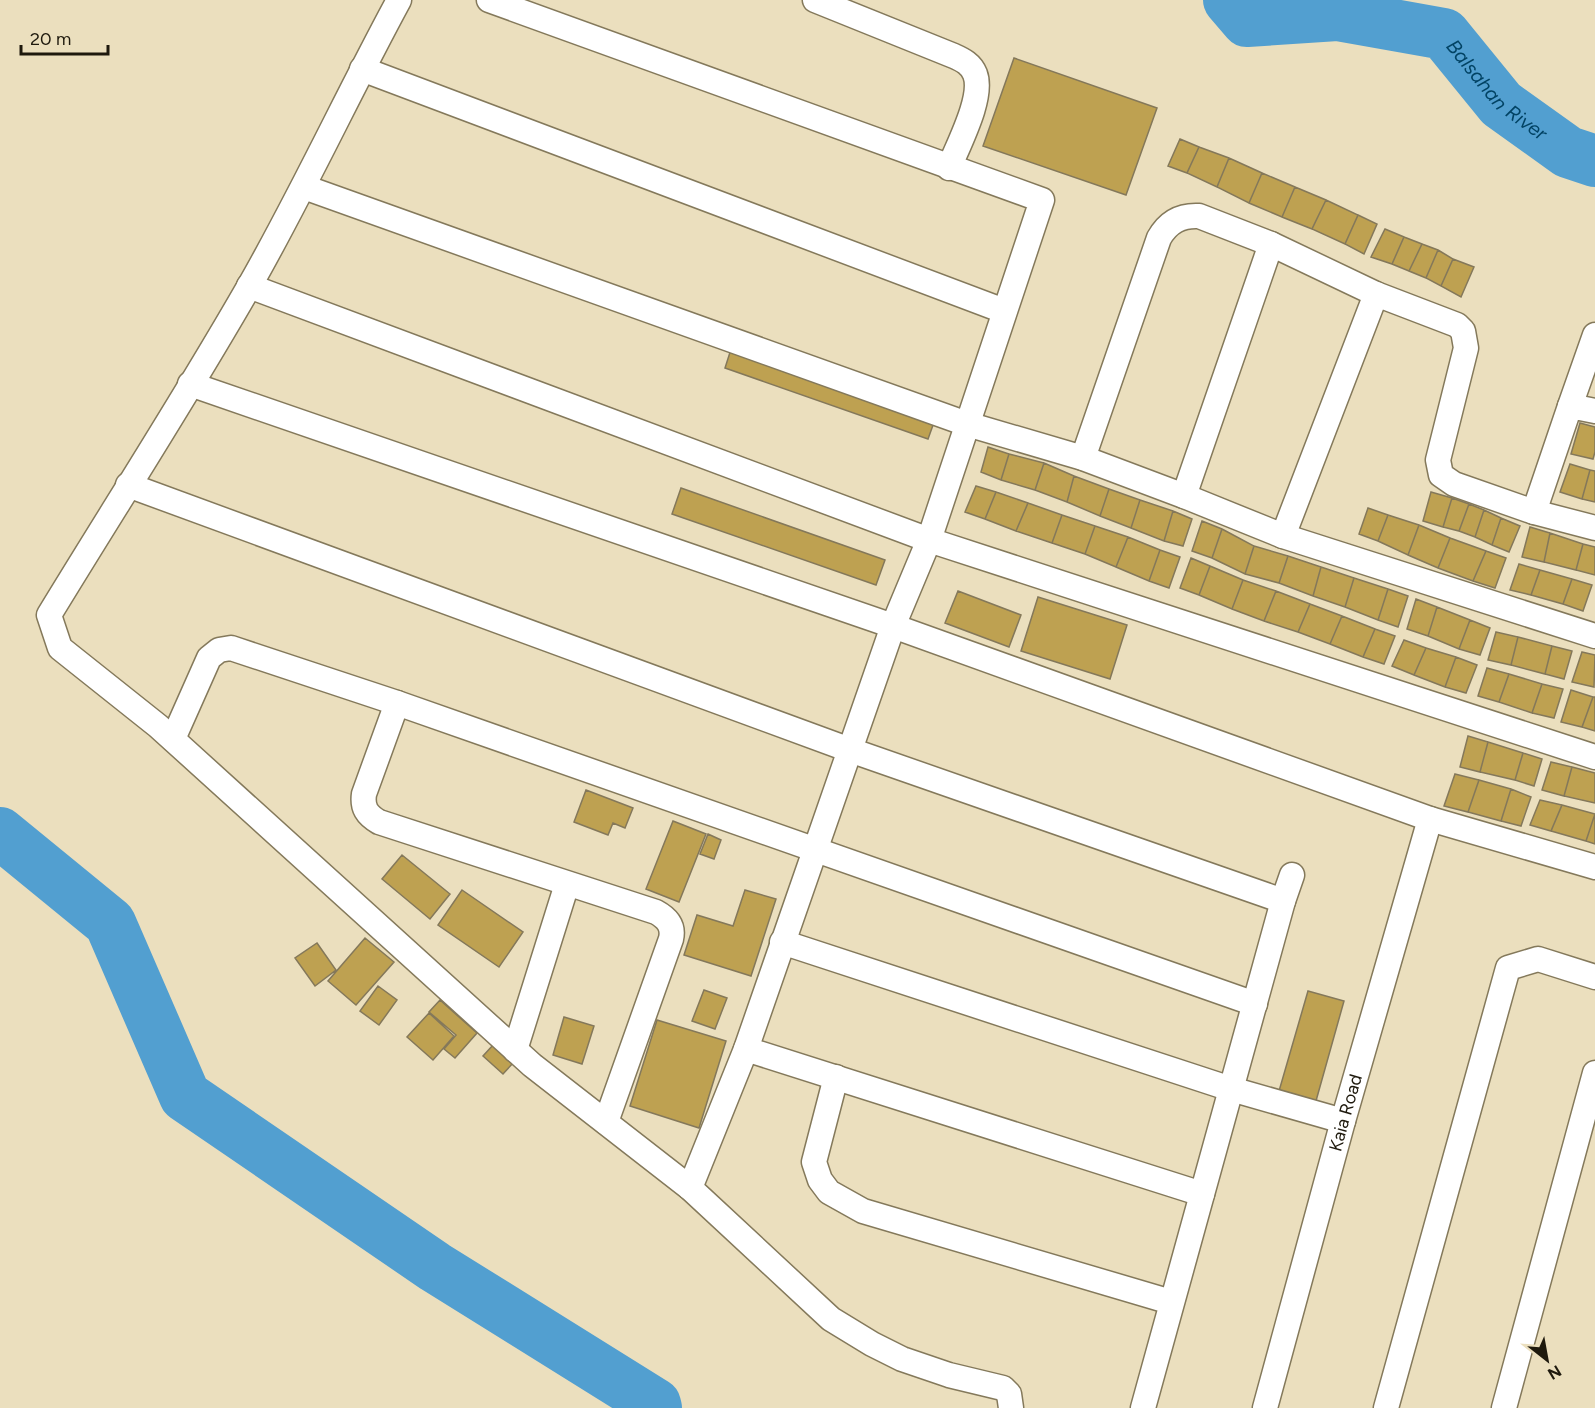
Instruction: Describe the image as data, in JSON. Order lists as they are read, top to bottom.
{
  "streets": {
    "street": ["Kaia Road"]
  },
  "water": ["Balsahan River"],
  "scale_bar": "20 m",
  "north": "bottom right"
}
